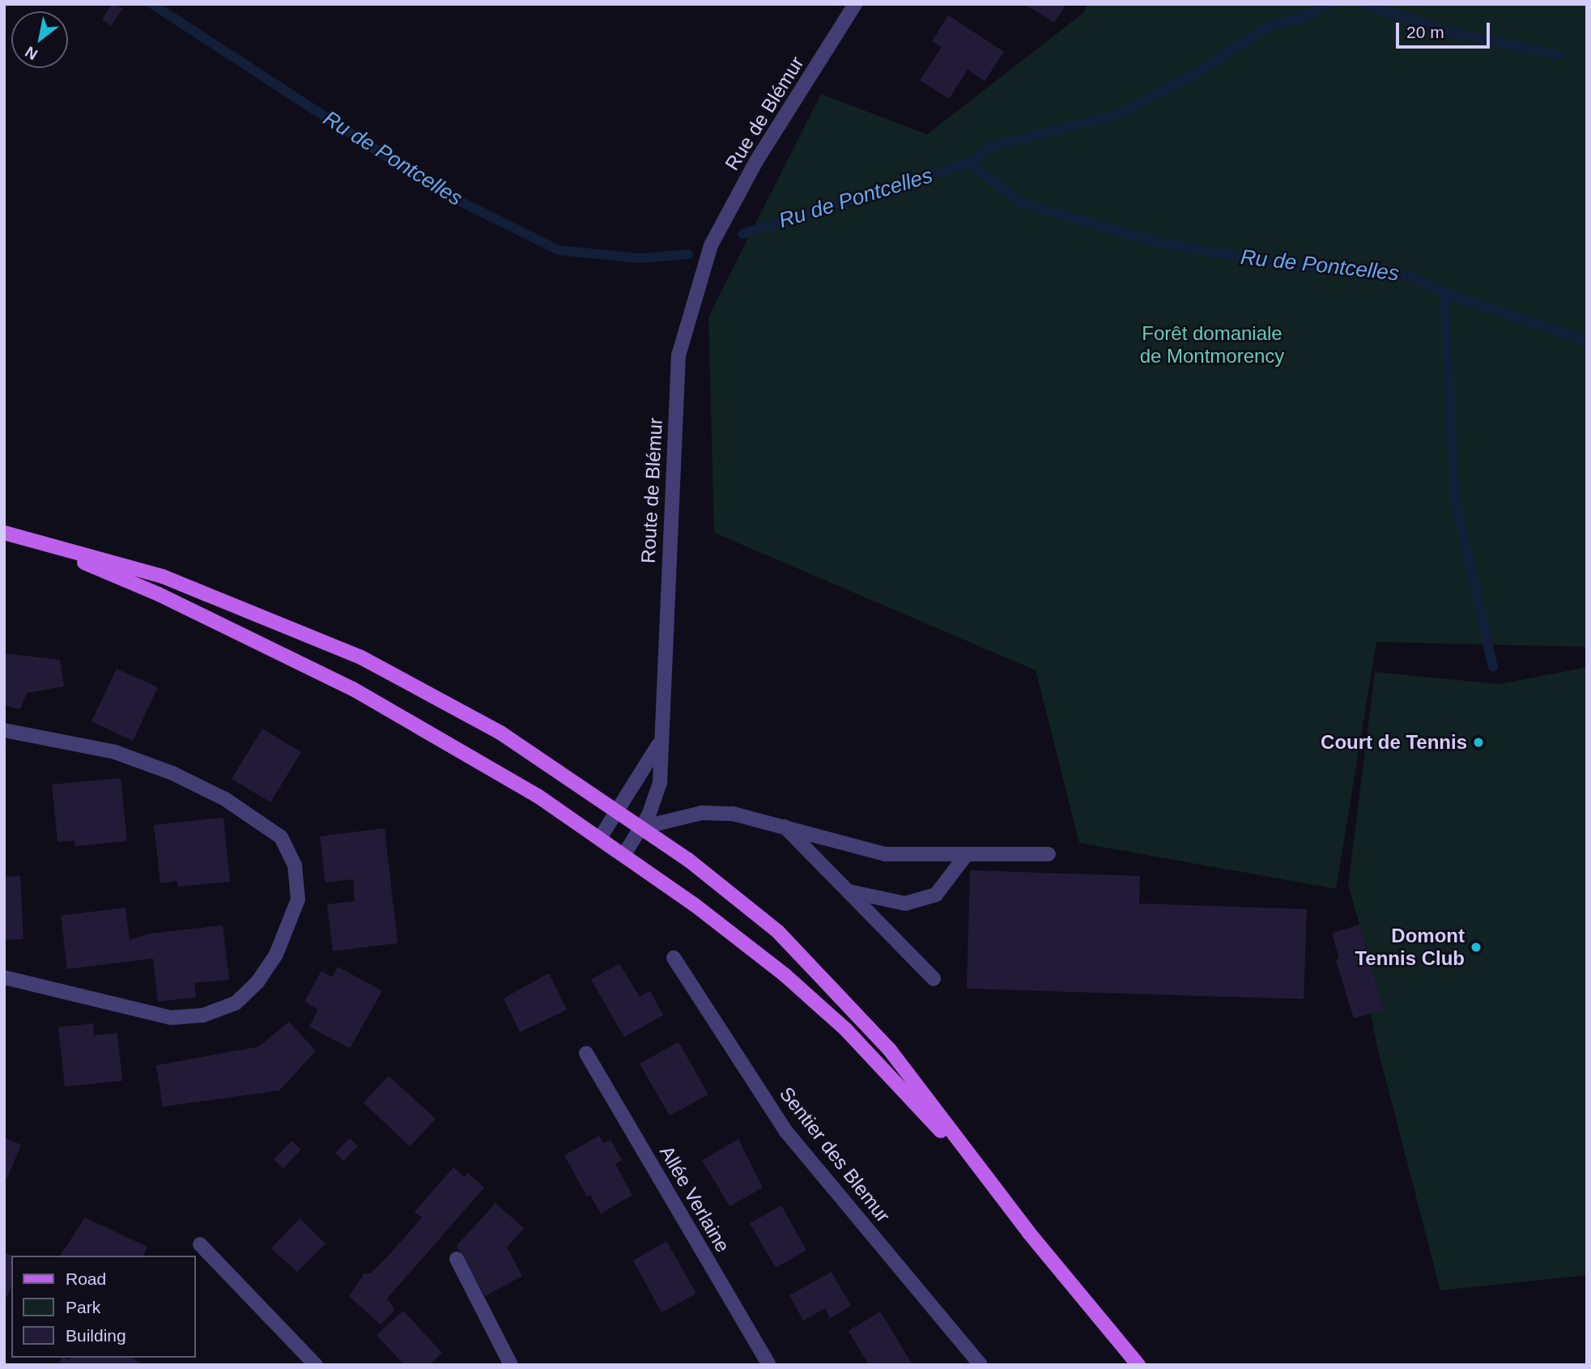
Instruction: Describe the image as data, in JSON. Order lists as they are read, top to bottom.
{
  "streets": {
    "street": [
      "Rue de Blémur",
      "Route de Blémur",
      "Sentier des Blemur",
      "Allée Verlaine"
    ]
  },
  "crossings": [
    ["Rue de Blémur", "Route de Blémur"]
  ],
  "water": ["Ru de Pontcelles"],
  "parks": ["Forêt domaniale de Montmorency"],
  "places": ["Court de Tennis", "Domont Tennis Club"],
  "legend": ["Road", "Park", "Building"],
  "scale_bar": "20 m",
  "north": "bottom left"
}
